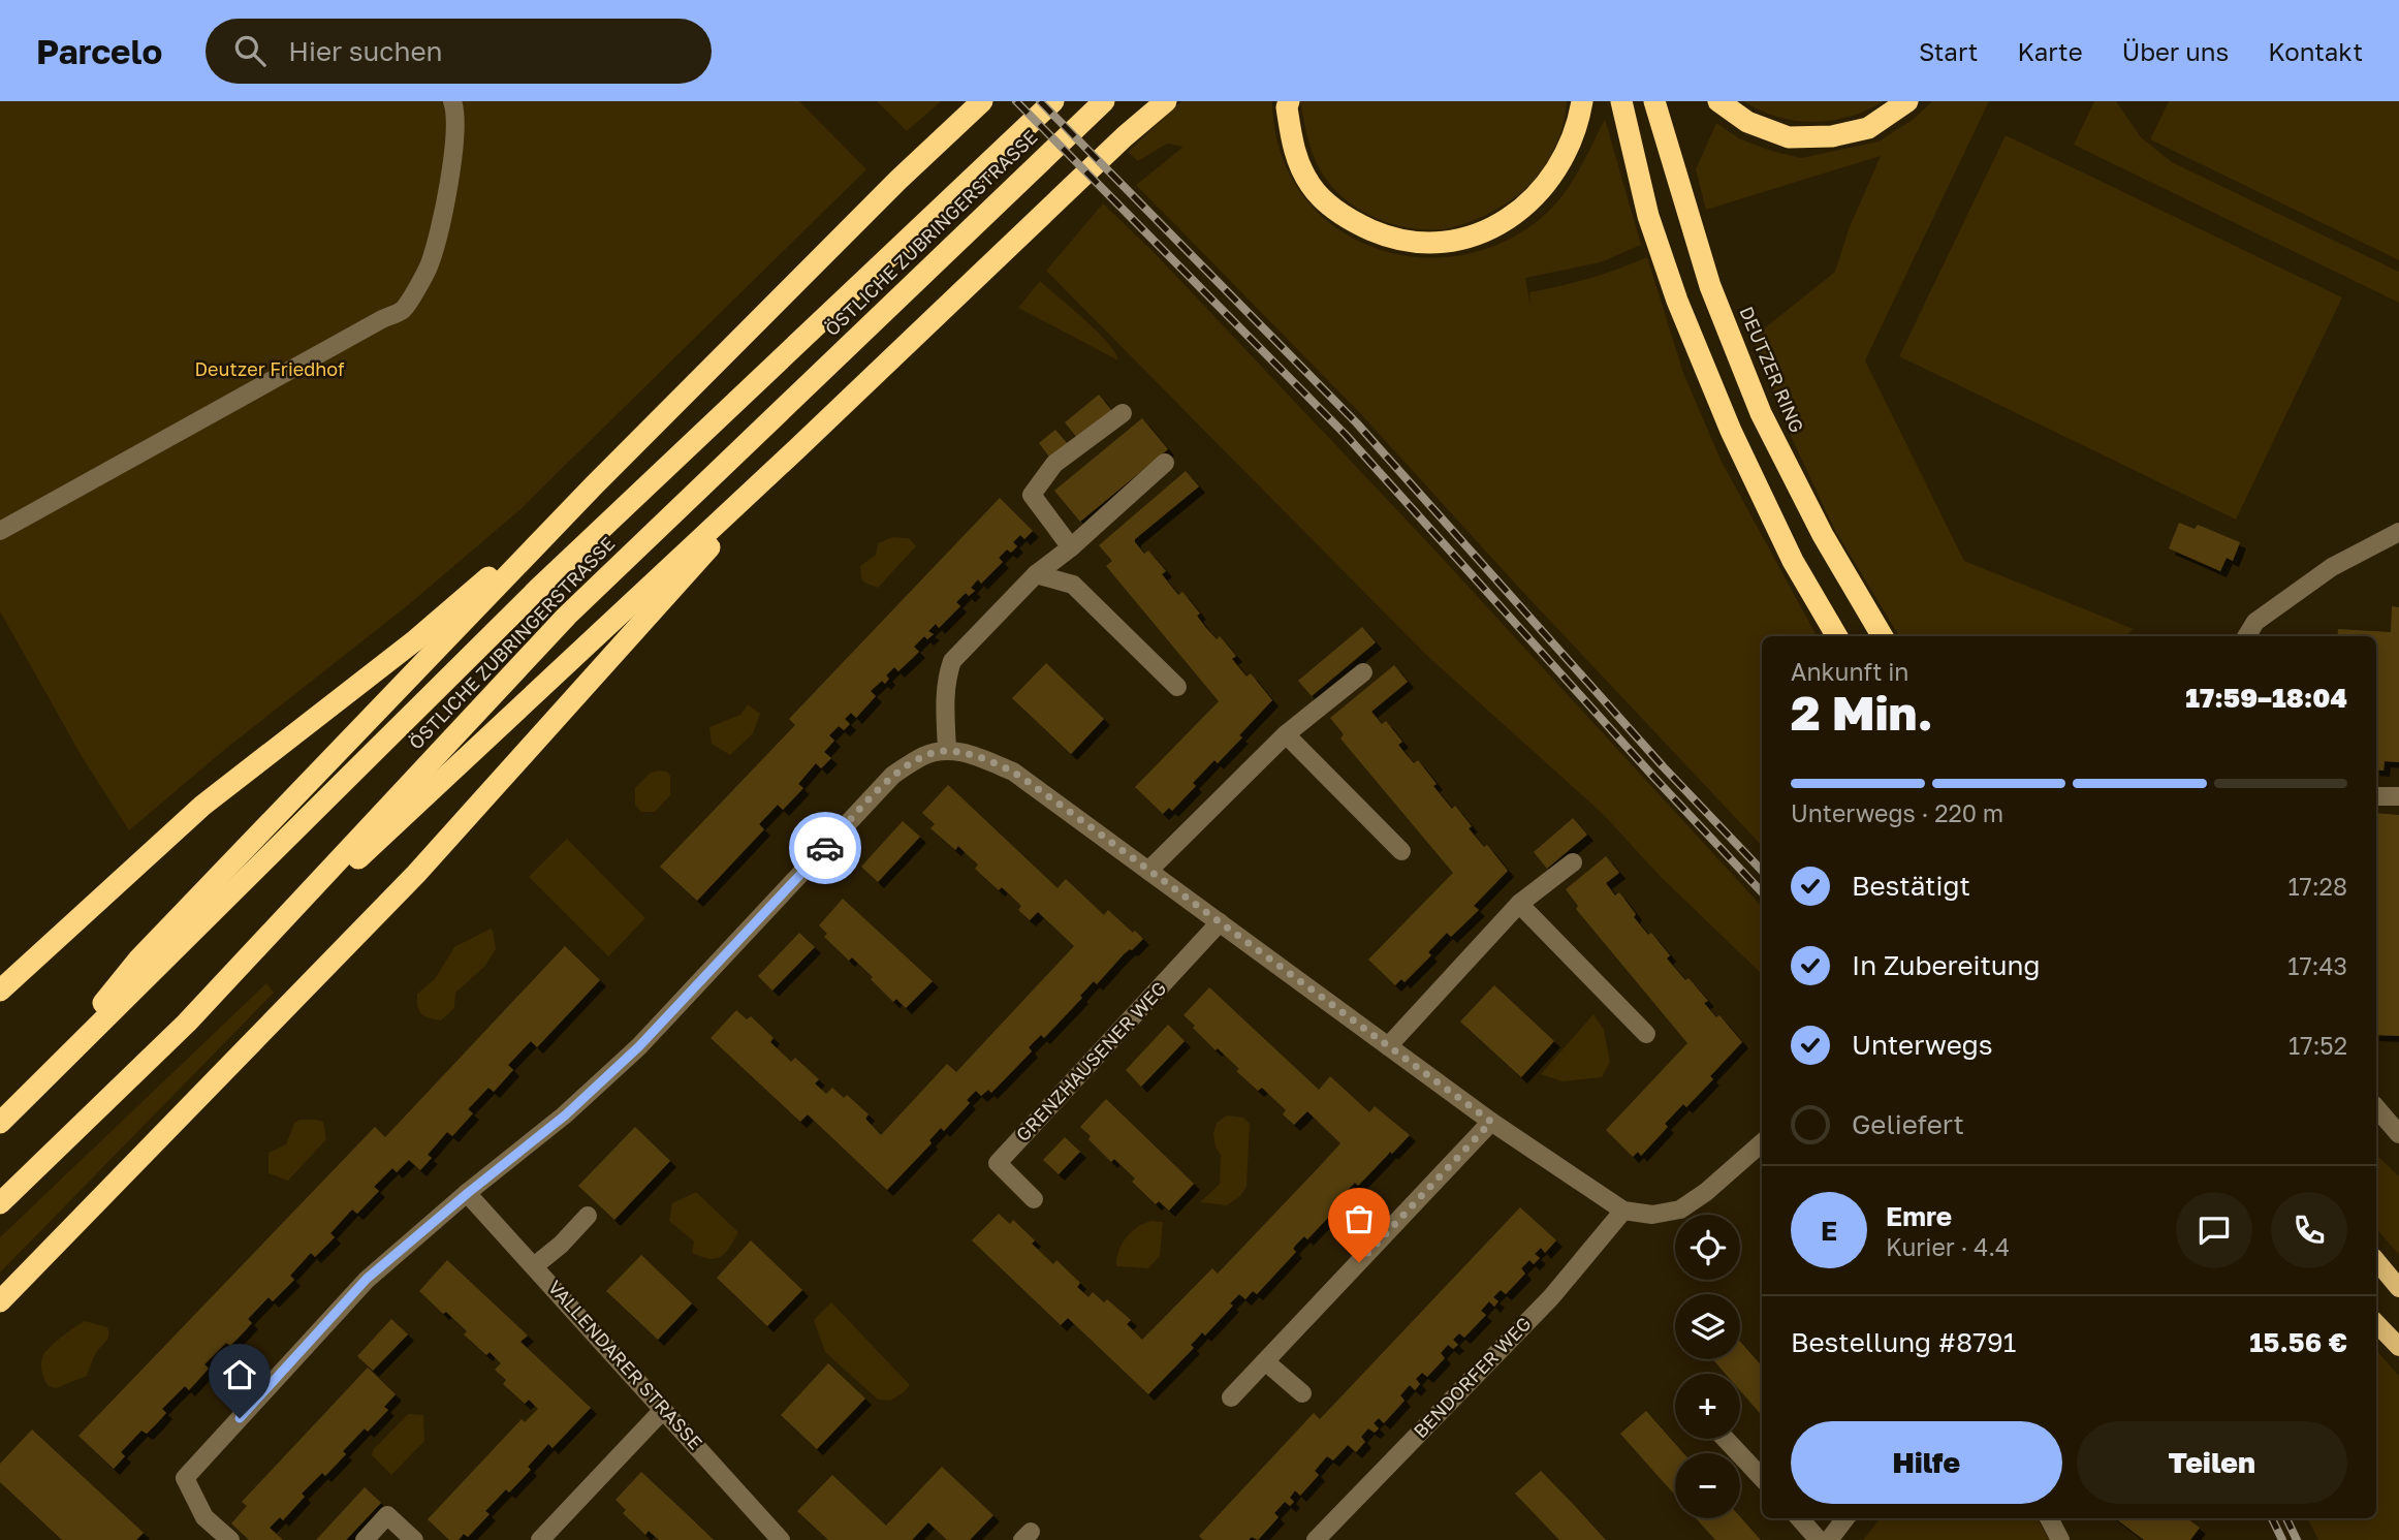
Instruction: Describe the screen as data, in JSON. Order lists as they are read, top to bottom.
{
  "streets": {
    "highway": ["ÖSTLICHE ZUBRINGERSTRASSE", "DEUTZER RING"],
    "street": ["GRENZHAUSENER WEG", "VALLENDARER STRASSE", "BENDORFER WEG"]
  },
  "parks": ["Deutzer Friedhof"],
  "page": {
    "header": "Parcelo",
    "search": "Hier suchen",
    "nav": [
      "Start",
      "Karte",
      "Über uns",
      "Kontakt"
    ],
    "heading": ["2 Min.", "Ankunft in", "17:59–18:04"],
    "panel": [
      "Emre",
      "Kurier · 4.4",
      "Bestellung #8791",
      "15.56 €"
    ],
    "bar": "Unterwegs · 220 m",
    "list": [
      ["Bestätigt", "17:28"],
      ["In Zubereitung", "17:43"],
      ["Unterwegs", "17:52"],
      "Geliefert"
    ],
    "round": "E",
    "map_buttons": ["+", "−"],
    "buttons": ["Hilfe", "Teilen"]
  }
}
